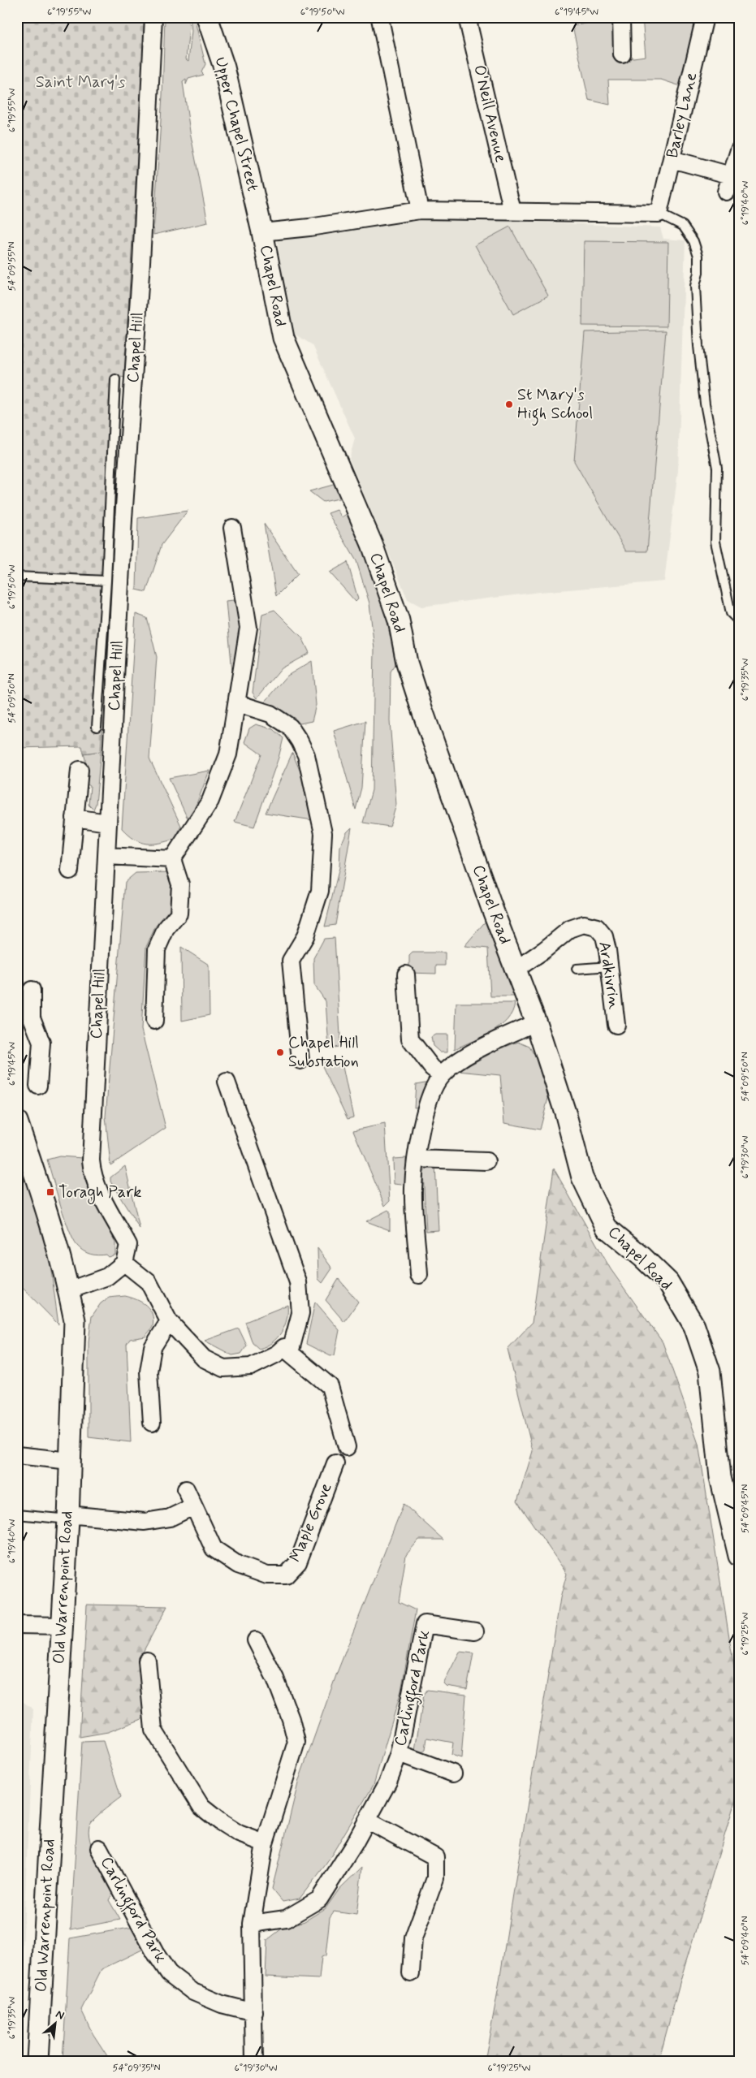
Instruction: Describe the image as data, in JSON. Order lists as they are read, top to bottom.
{
  "streets": {
    "street": [
      "O'Neill Avenue",
      "Barley Lane",
      "Upper Chapel Street",
      "Chapel Road",
      "Chapel Hill",
      "Ardkivrin",
      "Maple Grove",
      "Old Warrenpoint Road",
      "Carlingford Park"
    ]
  },
  "crossings": [
    ["Upper Chapel Street", "Chapel Road"],
    ["Chapel Road", "Ardkivrin"]
  ],
  "parks": ["Saint Mary's"],
  "places": {
    "other": ["St Mary's High School", "Chapel Hill Substation"],
    "transit": ["Toragh Park"]
  },
  "north": "top right",
  "coordinates": [
    "6°19'55\"W",
    "6°19'50\"W",
    "6°19'45\"W",
    "6°19'40\"W",
    "54°09'55\"N",
    "6°19'35\"W",
    "54°09'50\"N",
    "6°19'30\"W",
    "54°09'45\"N",
    "6°19'25\"W",
    "54°09'40\"N",
    "54°09'35\"N"
  ]
}
